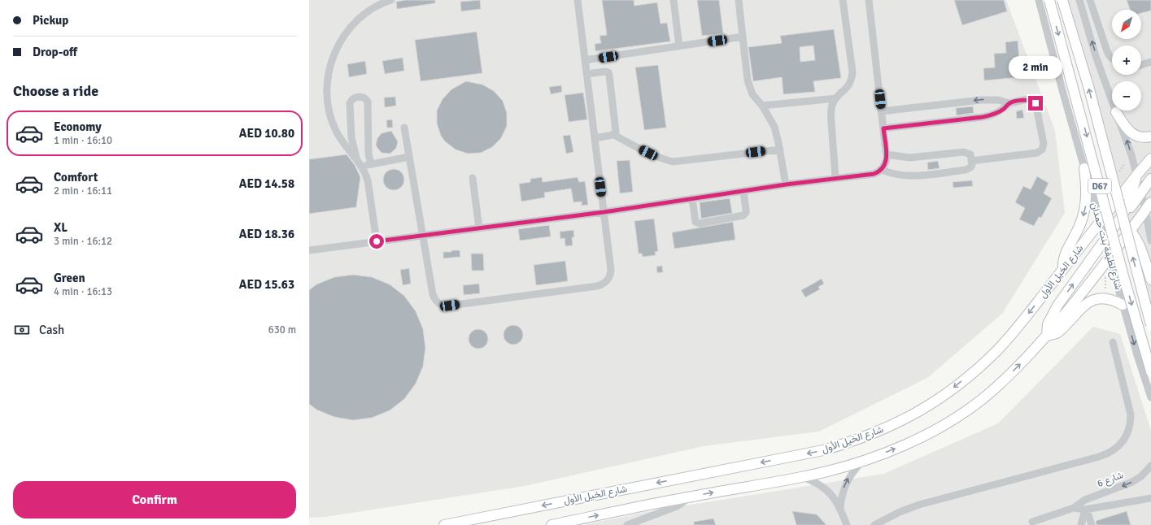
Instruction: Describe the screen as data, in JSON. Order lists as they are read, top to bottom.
{
  "streets": {
    "main road": ["D67", "شارع لطيفة بنت حمدان", "شارع الخيل الأول"],
    "street": ["شارع 6"]
  },
  "crossings": [
    ["شارع لطيفة بنت حمدان", "شارع الخيل الأول"]
  ],
  "north": "bottom left",
  "page": {
    "banner": ["Pickup", "Drop-off"],
    "map_buttons": ["+", "−"],
    "bubble": "2 min",
    "heading": "Choose a ride",
    "list": [
      {
        "name": "Economy",
        "note": "1 min · 16:10",
        "value": "AED 10.80"
      },
      {
        "name": "Comfort",
        "note": "2 min · 16:11",
        "value": "AED 14.58"
      },
      {
        "name": "XL",
        "note": "3 min · 16:12",
        "value": "AED 18.36"
      },
      {
        "name": "Green",
        "note": "4 min · 16:13",
        "value": "AED 15.63"
      }
    ],
    "pay": ["Cash", "630 m"],
    "buttons": "Confirm"
  }
}
